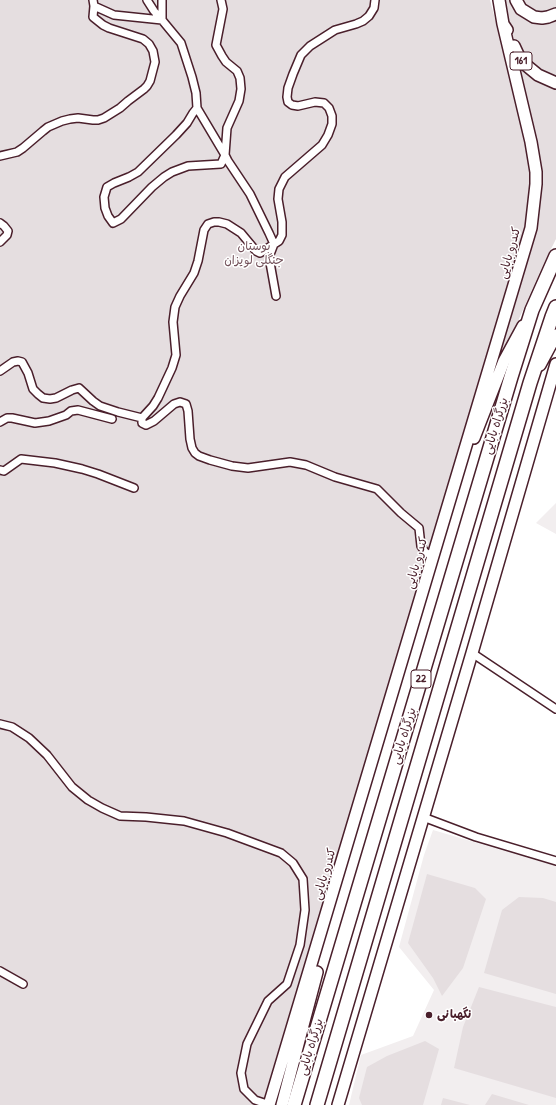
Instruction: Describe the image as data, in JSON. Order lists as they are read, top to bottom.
{
  "streets": {
    "highway": ["بزرگراه بابایی", "22"],
    "main road": ["161", "کندرو بابایی"]
  },
  "crossings": [
    ["161", "کندرو بابایی"]
  ],
  "parks": ["بوستان جنگلی لویزان"],
  "places": ["نگهبانی"]
}
